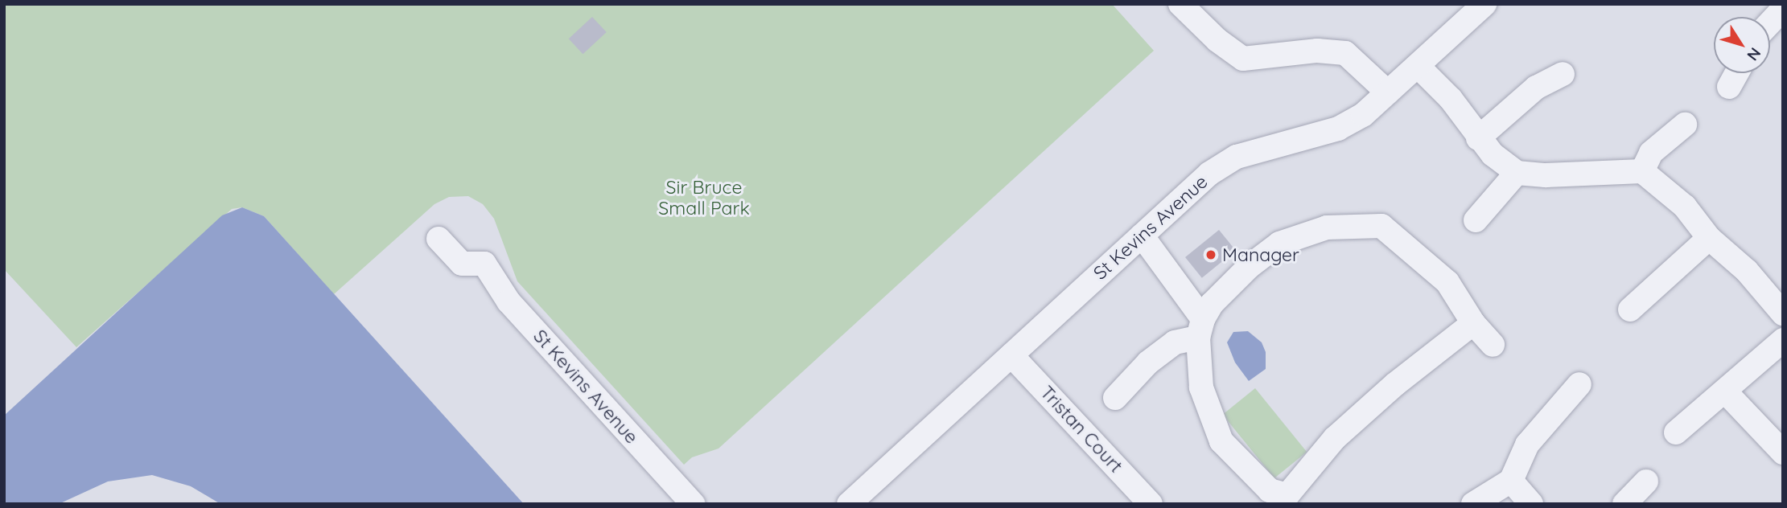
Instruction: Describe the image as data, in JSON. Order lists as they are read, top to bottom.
{
  "streets": {
    "street": ["St Kevins Avenue", "Tristan Court"]
  },
  "crossings": [
    ["St Kevins Avenue", "Tristan Court"]
  ],
  "parks": ["Sir Bruce Small Park"],
  "places": ["Manager"],
  "north": "bottom right"
}
